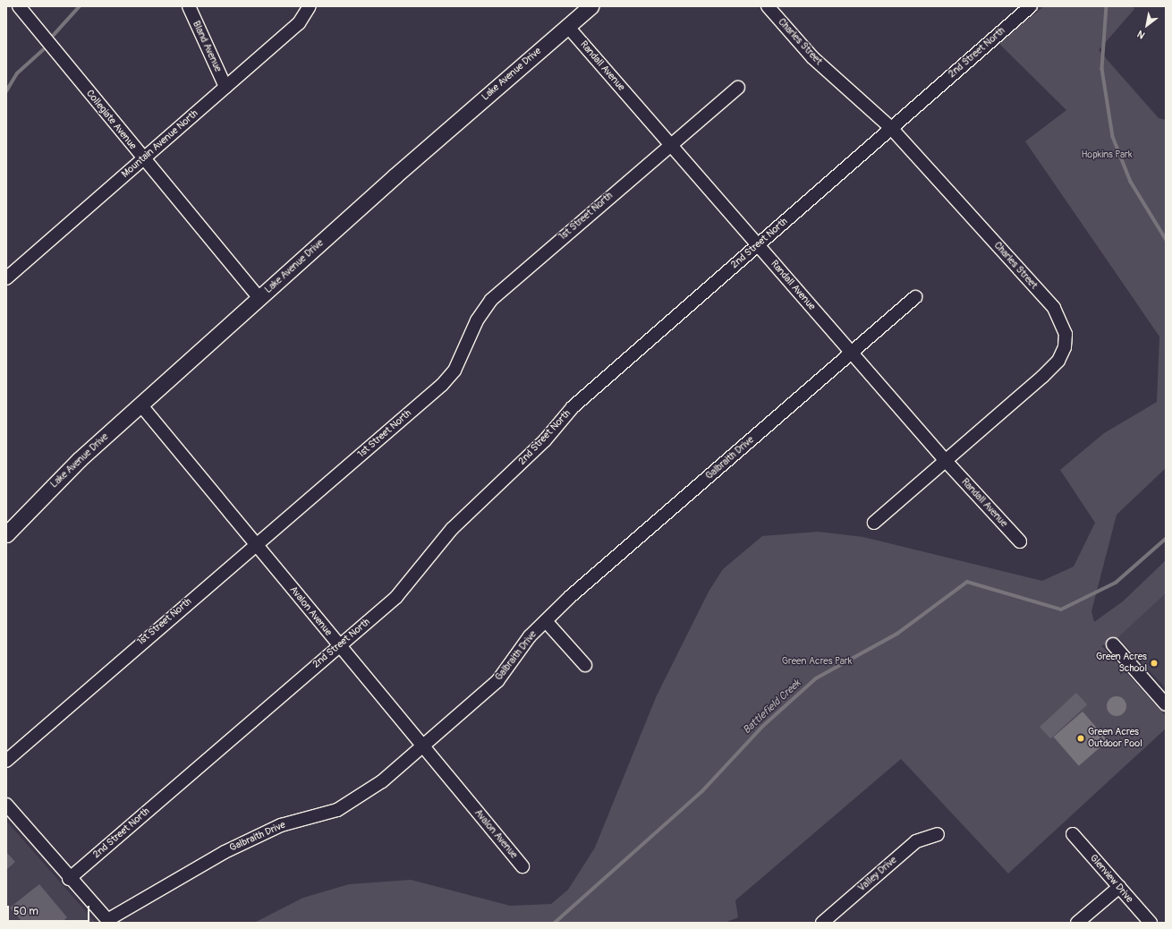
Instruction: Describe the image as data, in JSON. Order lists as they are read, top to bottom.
{
  "streets": {
    "street": [
      "Charles Street",
      "Bland Avenue",
      "2nd Street North",
      "Randall Avenue",
      "Lake Avenue Drive",
      "Collegiate Avenue",
      "Mountain Avenue North",
      "1st Street North",
      "Galbraith Drive",
      "Avalon Avenue",
      "Valley Drive",
      "Glenview Drive"
    ]
  },
  "crossings": [
    ["Charles Street", "2nd Street North"],
    ["Charles Street", "Randall Avenue"],
    ["Bland Avenue", "Mountain Avenue North"],
    ["2nd Street North", "Randall Avenue"],
    ["2nd Street North", "Galbraith Drive"],
    ["2nd Street North", "Avalon Avenue"],
    ["Randall Avenue", "Lake Avenue Drive"],
    ["Randall Avenue", "1st Street North"],
    ["Randall Avenue", "Galbraith Drive"],
    ["Lake Avenue Drive", "Collegiate Avenue"],
    ["Lake Avenue Drive", "Avalon Avenue"],
    ["Collegiate Avenue", "Mountain Avenue North"],
    ["1st Street North", "Avalon Avenue"],
    ["Galbraith Drive", "Avalon Avenue"]
  ],
  "water": ["Battlefield Creek"],
  "parks": ["Hopkins Park", "Green Acres Park"],
  "places": ["Green Acres School", "Green Acres Outdoor Pool"],
  "scale_bar": "50 m",
  "north": "bottom left"
}
